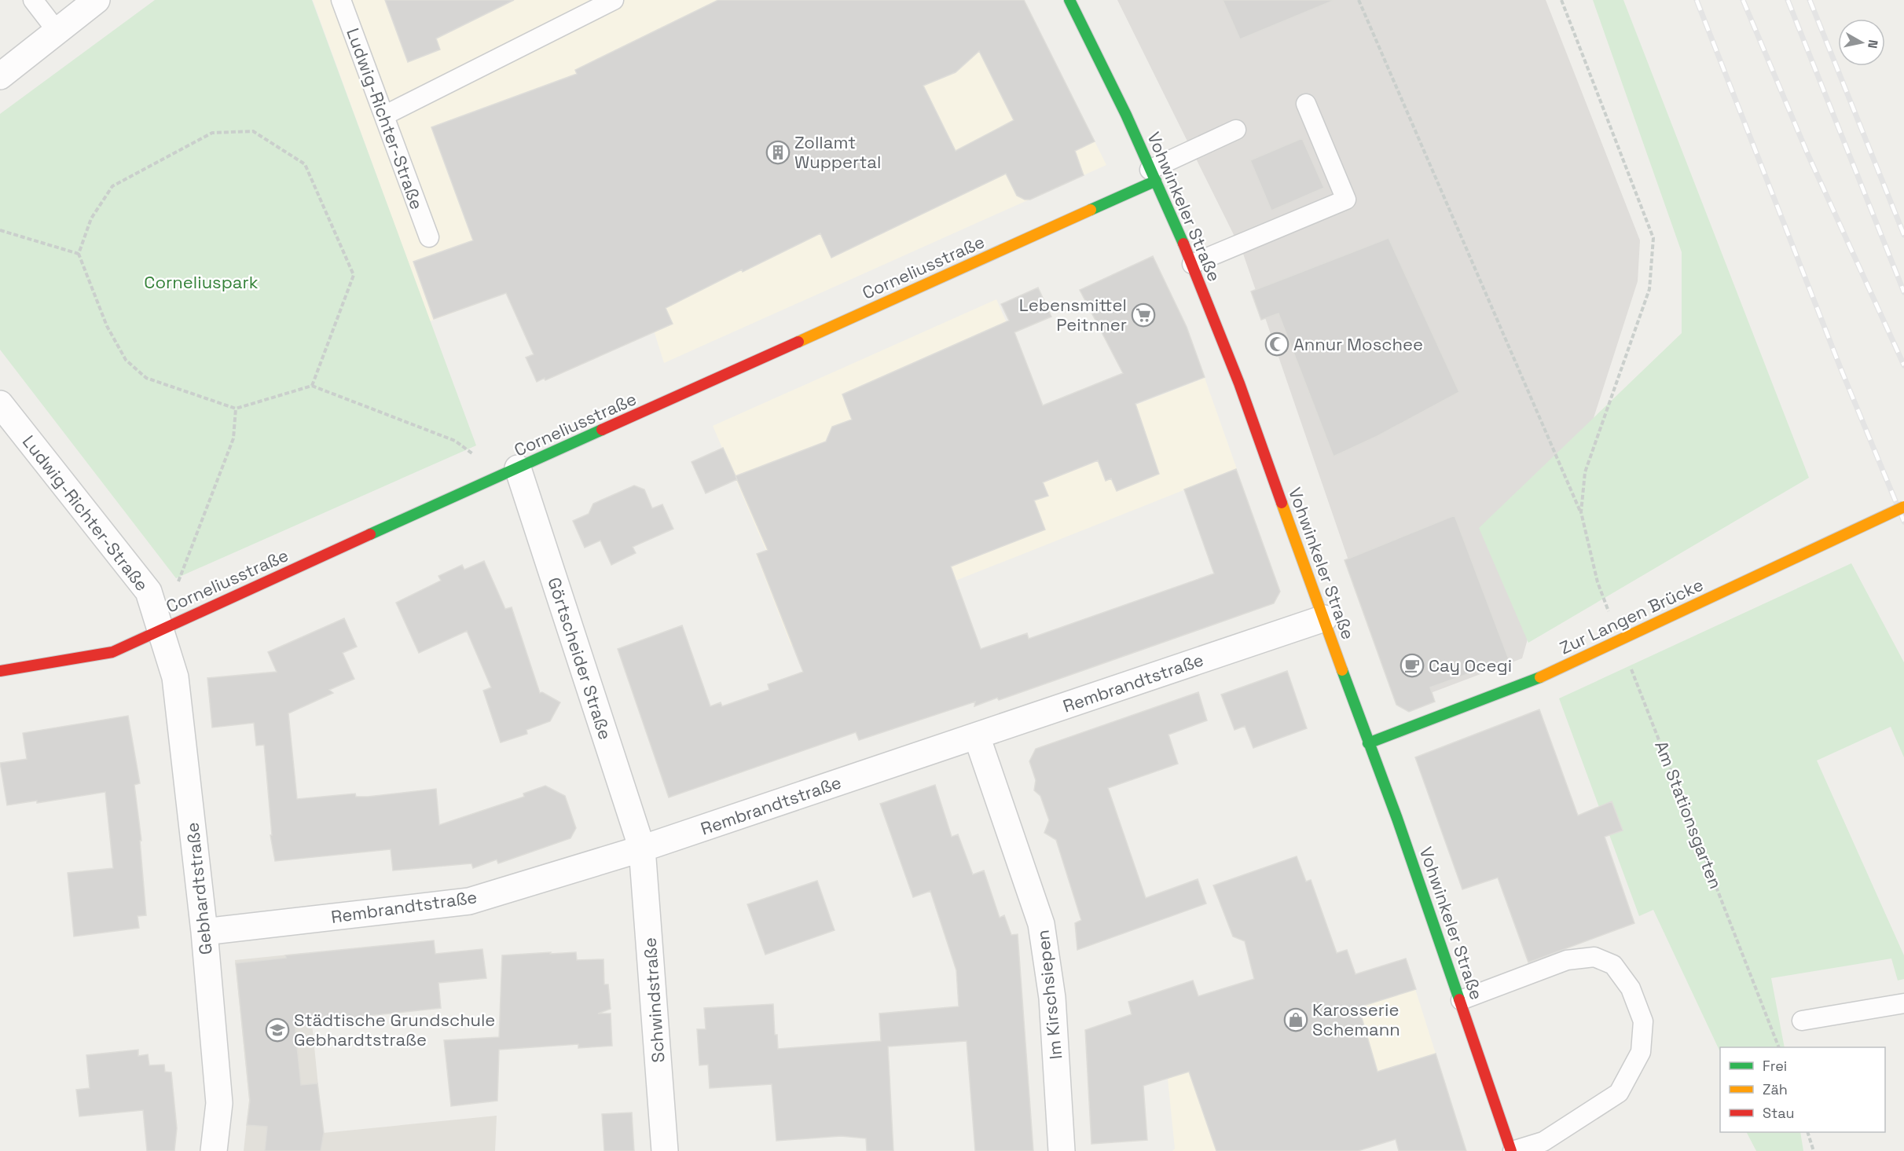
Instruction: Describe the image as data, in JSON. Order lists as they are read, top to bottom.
{
  "streets": {
    "main road": ["Vohwinkeler Straße", "Corneliusstraße", "Zur Langen Brücke"],
    "street": [
      "Ludwig-Richter-Straße",
      "Görtscheider Straße",
      "Rembrandtstraße",
      "Gebhardtstraße",
      "Im Kirschsiepen",
      "Schwindstraße"
    ],
    "path": ["Am Stationsgarten"]
  },
  "crossings": [
    ["Ludwig-Richter-Straße", "Corneliusstraße"],
    ["Ludwig-Richter-Straße", "Gebhardtstraße"],
    ["Vohwinkeler Straße", "Corneliusstraße"],
    ["Vohwinkeler Straße", "Zur Langen Brücke"],
    ["Vohwinkeler Straße", "Rembrandtstraße"],
    ["Corneliusstraße", "Görtscheider Straße"],
    ["Corneliusstraße", "Gebhardtstraße"],
    ["Görtscheider Straße", "Rembrandtstraße"],
    ["Görtscheider Straße", "Schwindstraße"],
    ["Rembrandtstraße", "Gebhardtstraße"],
    ["Rembrandtstraße", "Im Kirschsiepen"],
    ["Rembrandtstraße", "Schwindstraße"]
  ],
  "parks": ["Corneliuspark"],
  "places": {
    "building": ["Zollamt Wuppertal"],
    "supermarket": ["Lebensmittel Peitnner"],
    "mosque": ["Annur Moschee"],
    "cafe": ["Cay Ocegi"],
    "shop": ["Karosserie Schemann"],
    "school or university": ["Städtische Grundschule Gebhardtstraße"]
  },
  "legend": ["Frei", "Zäh", "Stau"],
  "north": "right"
}
